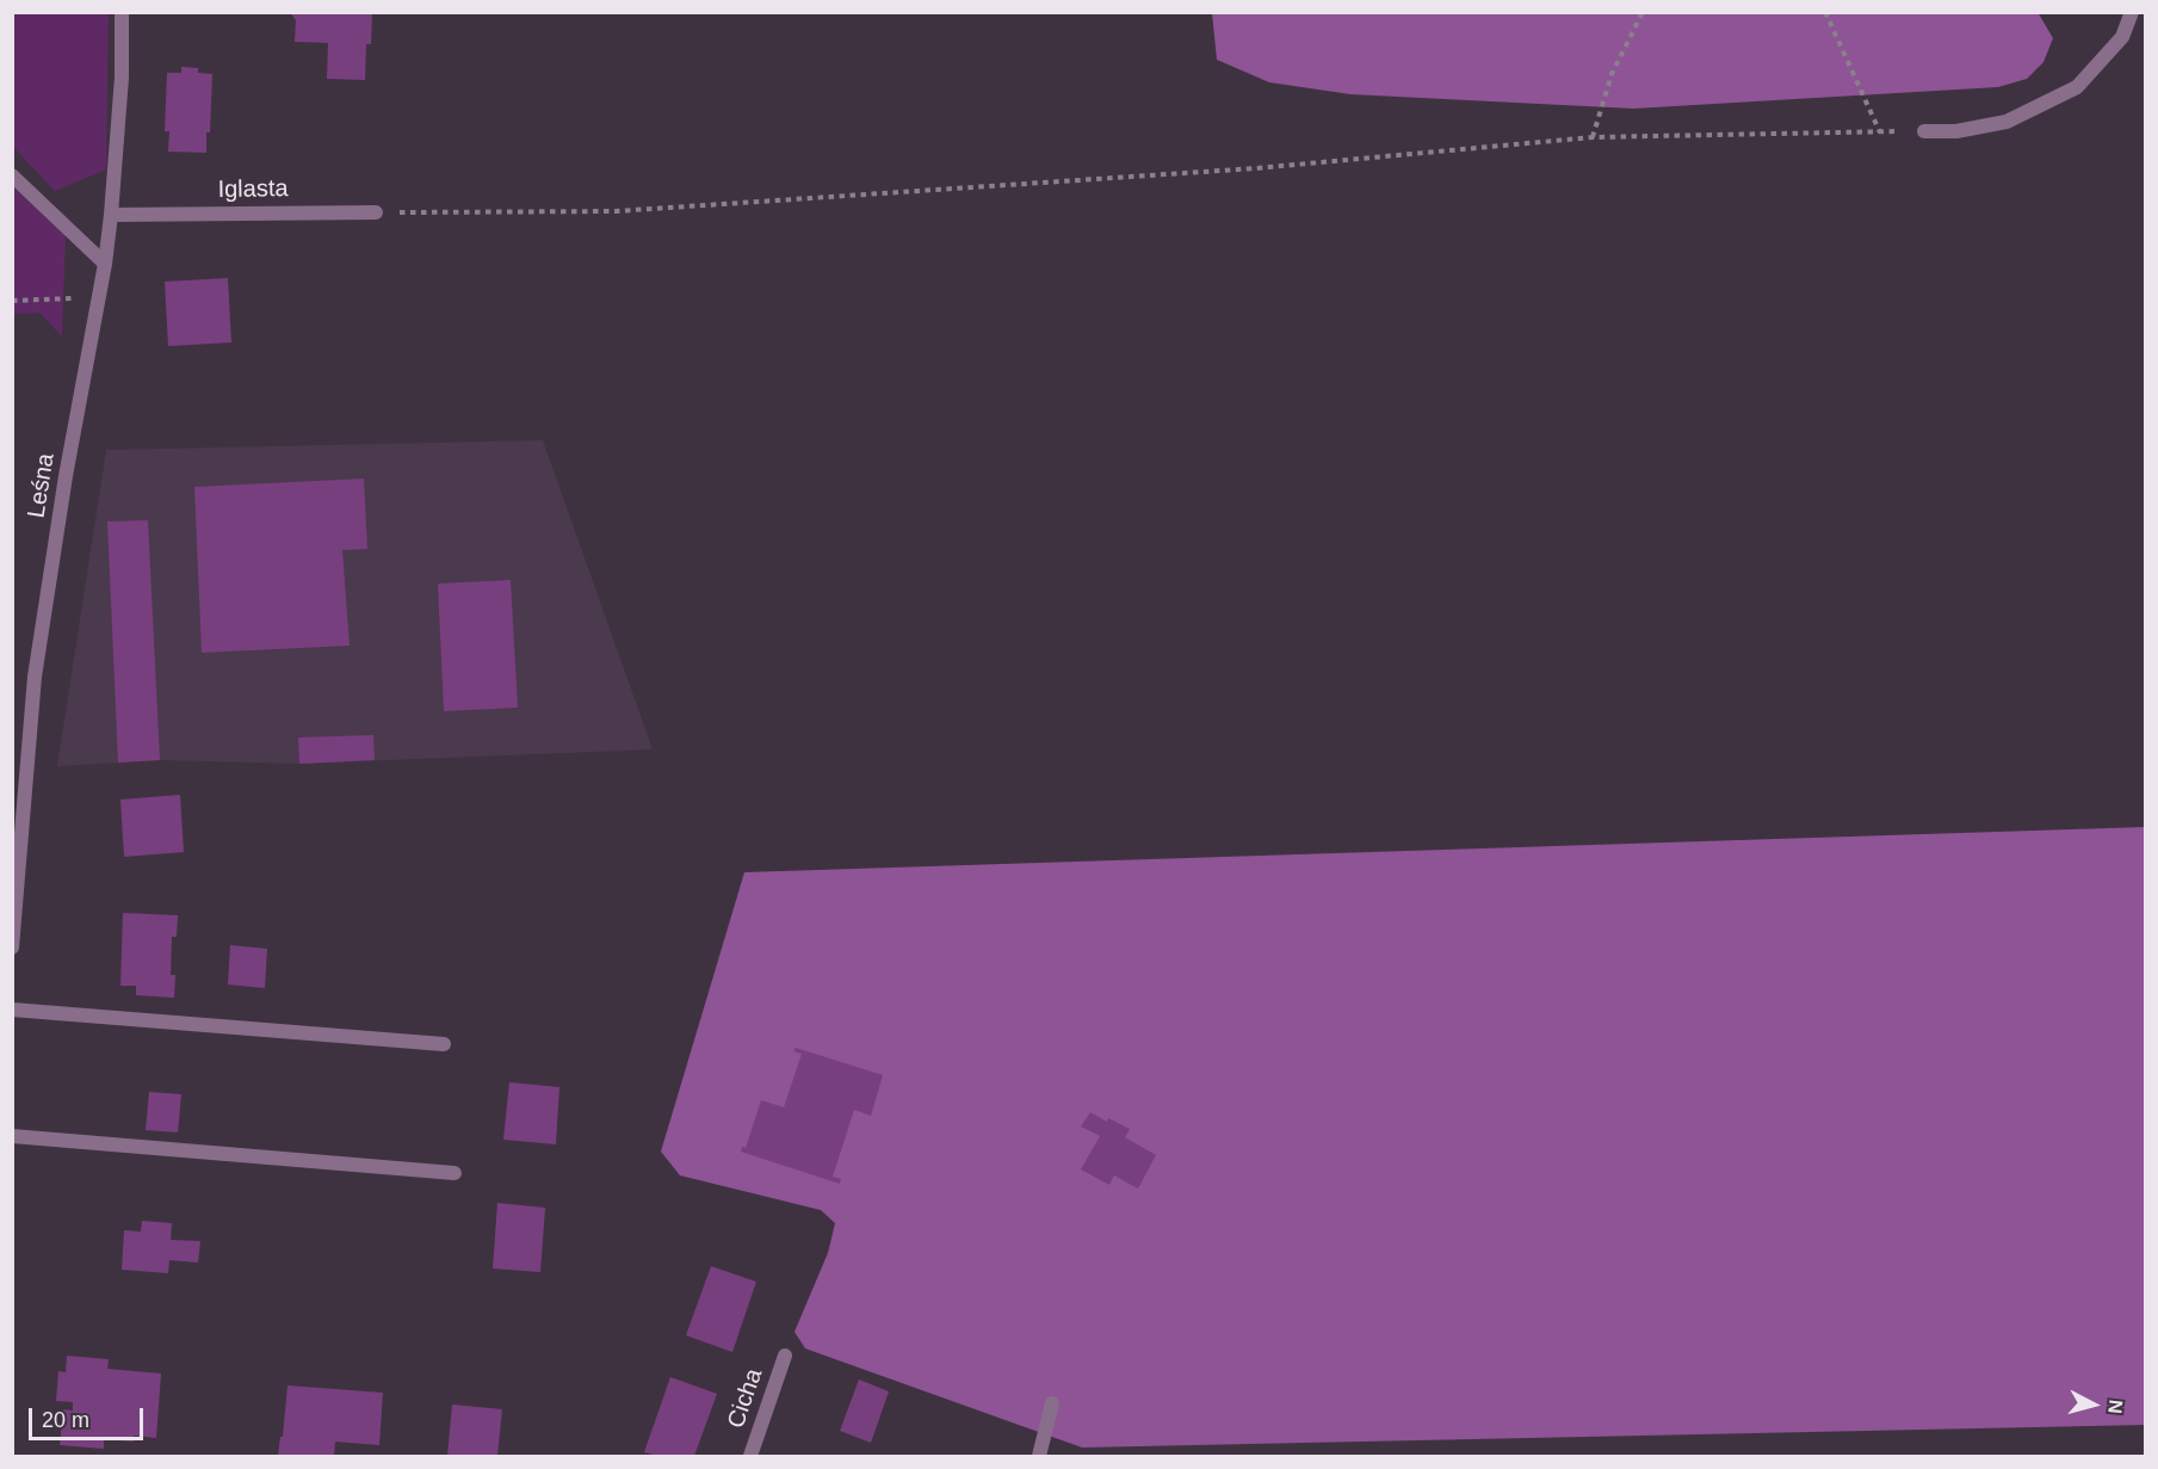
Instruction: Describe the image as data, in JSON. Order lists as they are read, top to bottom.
{
  "streets": {
    "street": ["Iglasta", "Leśna", "Cicha"]
  },
  "crossings": [
    ["Iglasta", "Leśna"]
  ],
  "scale_bar": "20 m",
  "north": "right"
}
